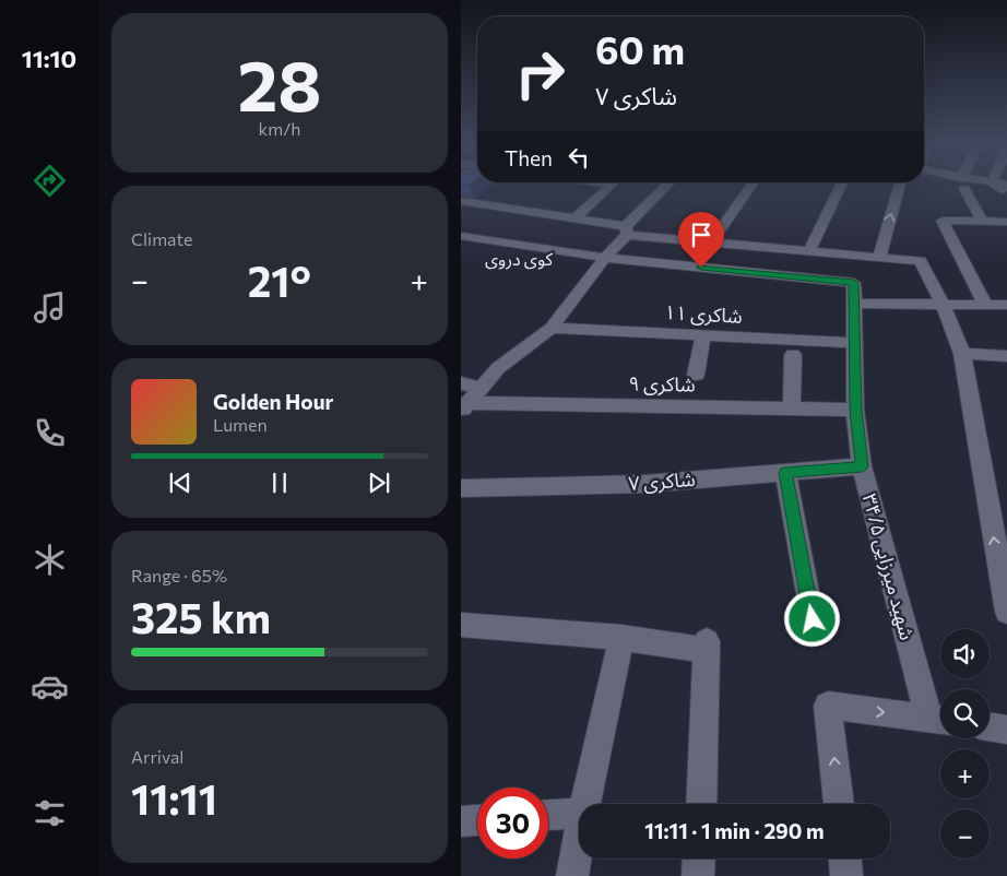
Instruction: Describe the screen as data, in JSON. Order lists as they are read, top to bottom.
{
  "streets": {
    "street": [
      "شاکری ۱۱",
      "شاکری ۹",
      "شاکری ۷",
      "شهید میرزایی ۳۴/۵"
    ]
  },
  "crossings": [
    ["شاکری ۱۱", "شهید میرزایی ۳۴/۵"],
    ["شاکری ۹", "شهید میرزایی ۳۴/۵"],
    ["شاکری ۷", "شهید میرزایی ۳۴/۵"]
  ],
  "districts": ["کوی دروی"],
  "page": {
    "tabs": "11:10",
    "tile": [
      ["28", "km/h"],
      "Climate",
      ["Range · 65%", "325 km"],
      ["Arrival", "11:11"]
    ],
    "turn": ["60 m", "شاکری ۷"],
    "then": "Then",
    "heat": ["−", "21°", "+"],
    "song": ["Golden Hour", "Lumen"],
    "map_buttons": ["+", "−"],
    "limit": "30",
    "trip": "11:11 · 1 min · 290 m"
  }
}
